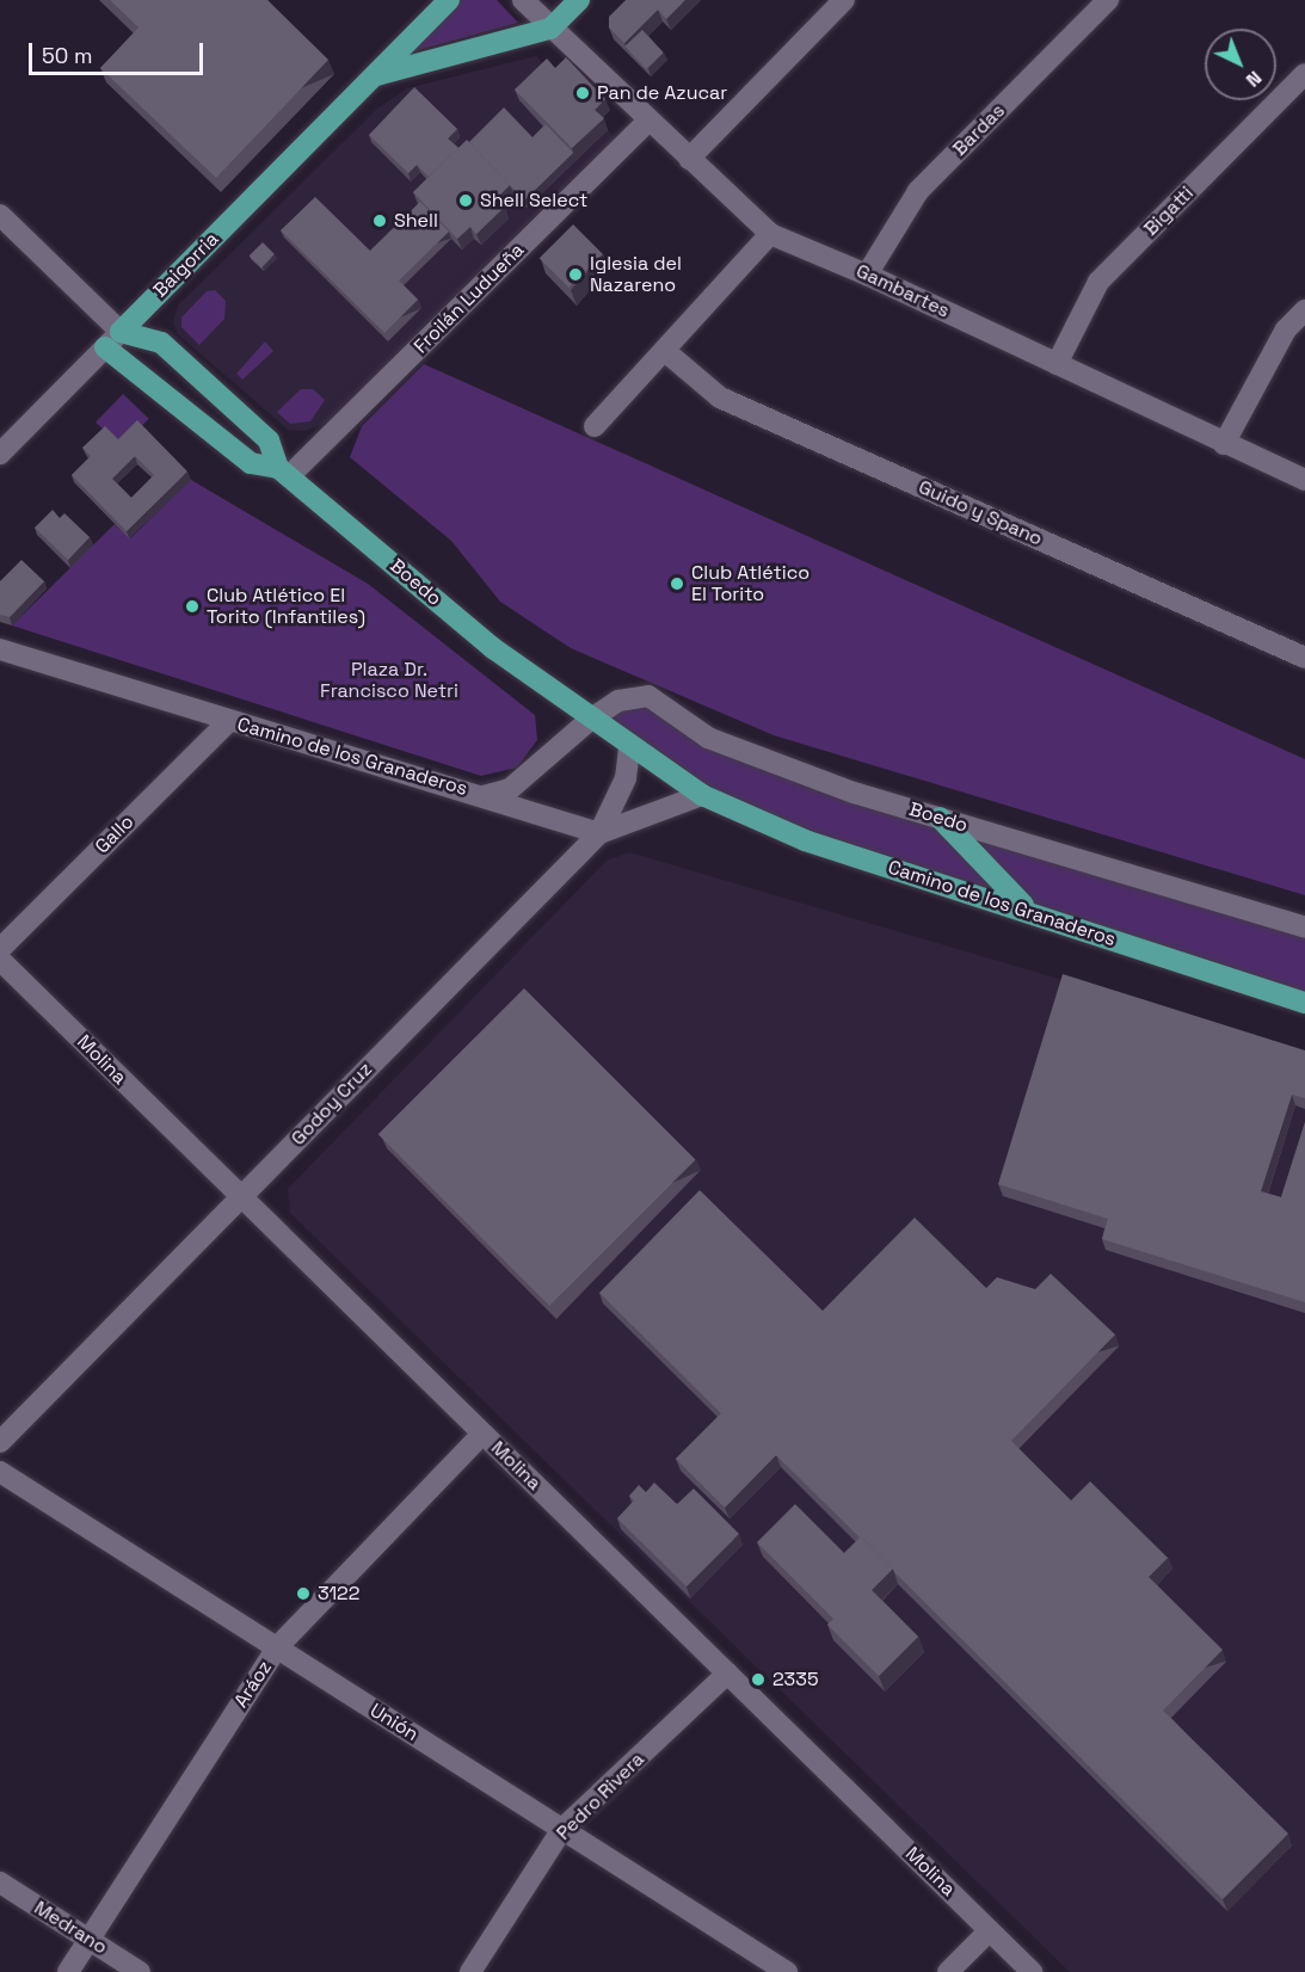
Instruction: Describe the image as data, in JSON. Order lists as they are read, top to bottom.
{
  "streets": {
    "main road": ["Baigorria", "Boedo", "Camino de los Granaderos"],
    "street": [
      "Bardas",
      "Bigatti",
      "Gambartes",
      "Froilán Ludueña",
      "Guido y Spano",
      "Gallo",
      "Molina",
      "Godoy Cruz",
      "Aráoz",
      "Unión",
      "Pedro Rivera",
      "Medrano"
    ]
  },
  "crossings": [
    ["Bardas", "Gambartes"],
    ["Bigatti", "Gambartes"],
    ["Baigorria", "Boedo"],
    ["Gambartes", "Froilán Ludueña"],
    ["Froilán Ludueña", "Boedo"],
    ["Boedo", "Camino de los Granaderos"],
    ["Boedo", "Godoy Cruz"],
    ["Camino de los Granaderos", "Gallo"],
    ["Camino de los Granaderos", "Godoy Cruz"],
    ["Molina", "Godoy Cruz"],
    ["Molina", "Aráoz"],
    ["Molina", "Pedro Rivera"],
    ["Aráoz", "Unión"],
    ["Aráoz", "Medrano"],
    ["Unión", "Pedro Rivera"]
  ],
  "parks": ["Plaza Dr. Francisco Netri"],
  "places": [
    "Pan de Azucar",
    "Shell Select",
    "Shell",
    "Iglesia del Nazareno",
    "Club Atlético El Torito",
    "Club Atlético El Torito (Infantiles)",
    "3122",
    "2335"
  ],
  "scale_bar": "50 m",
  "north": "bottom right"
}
